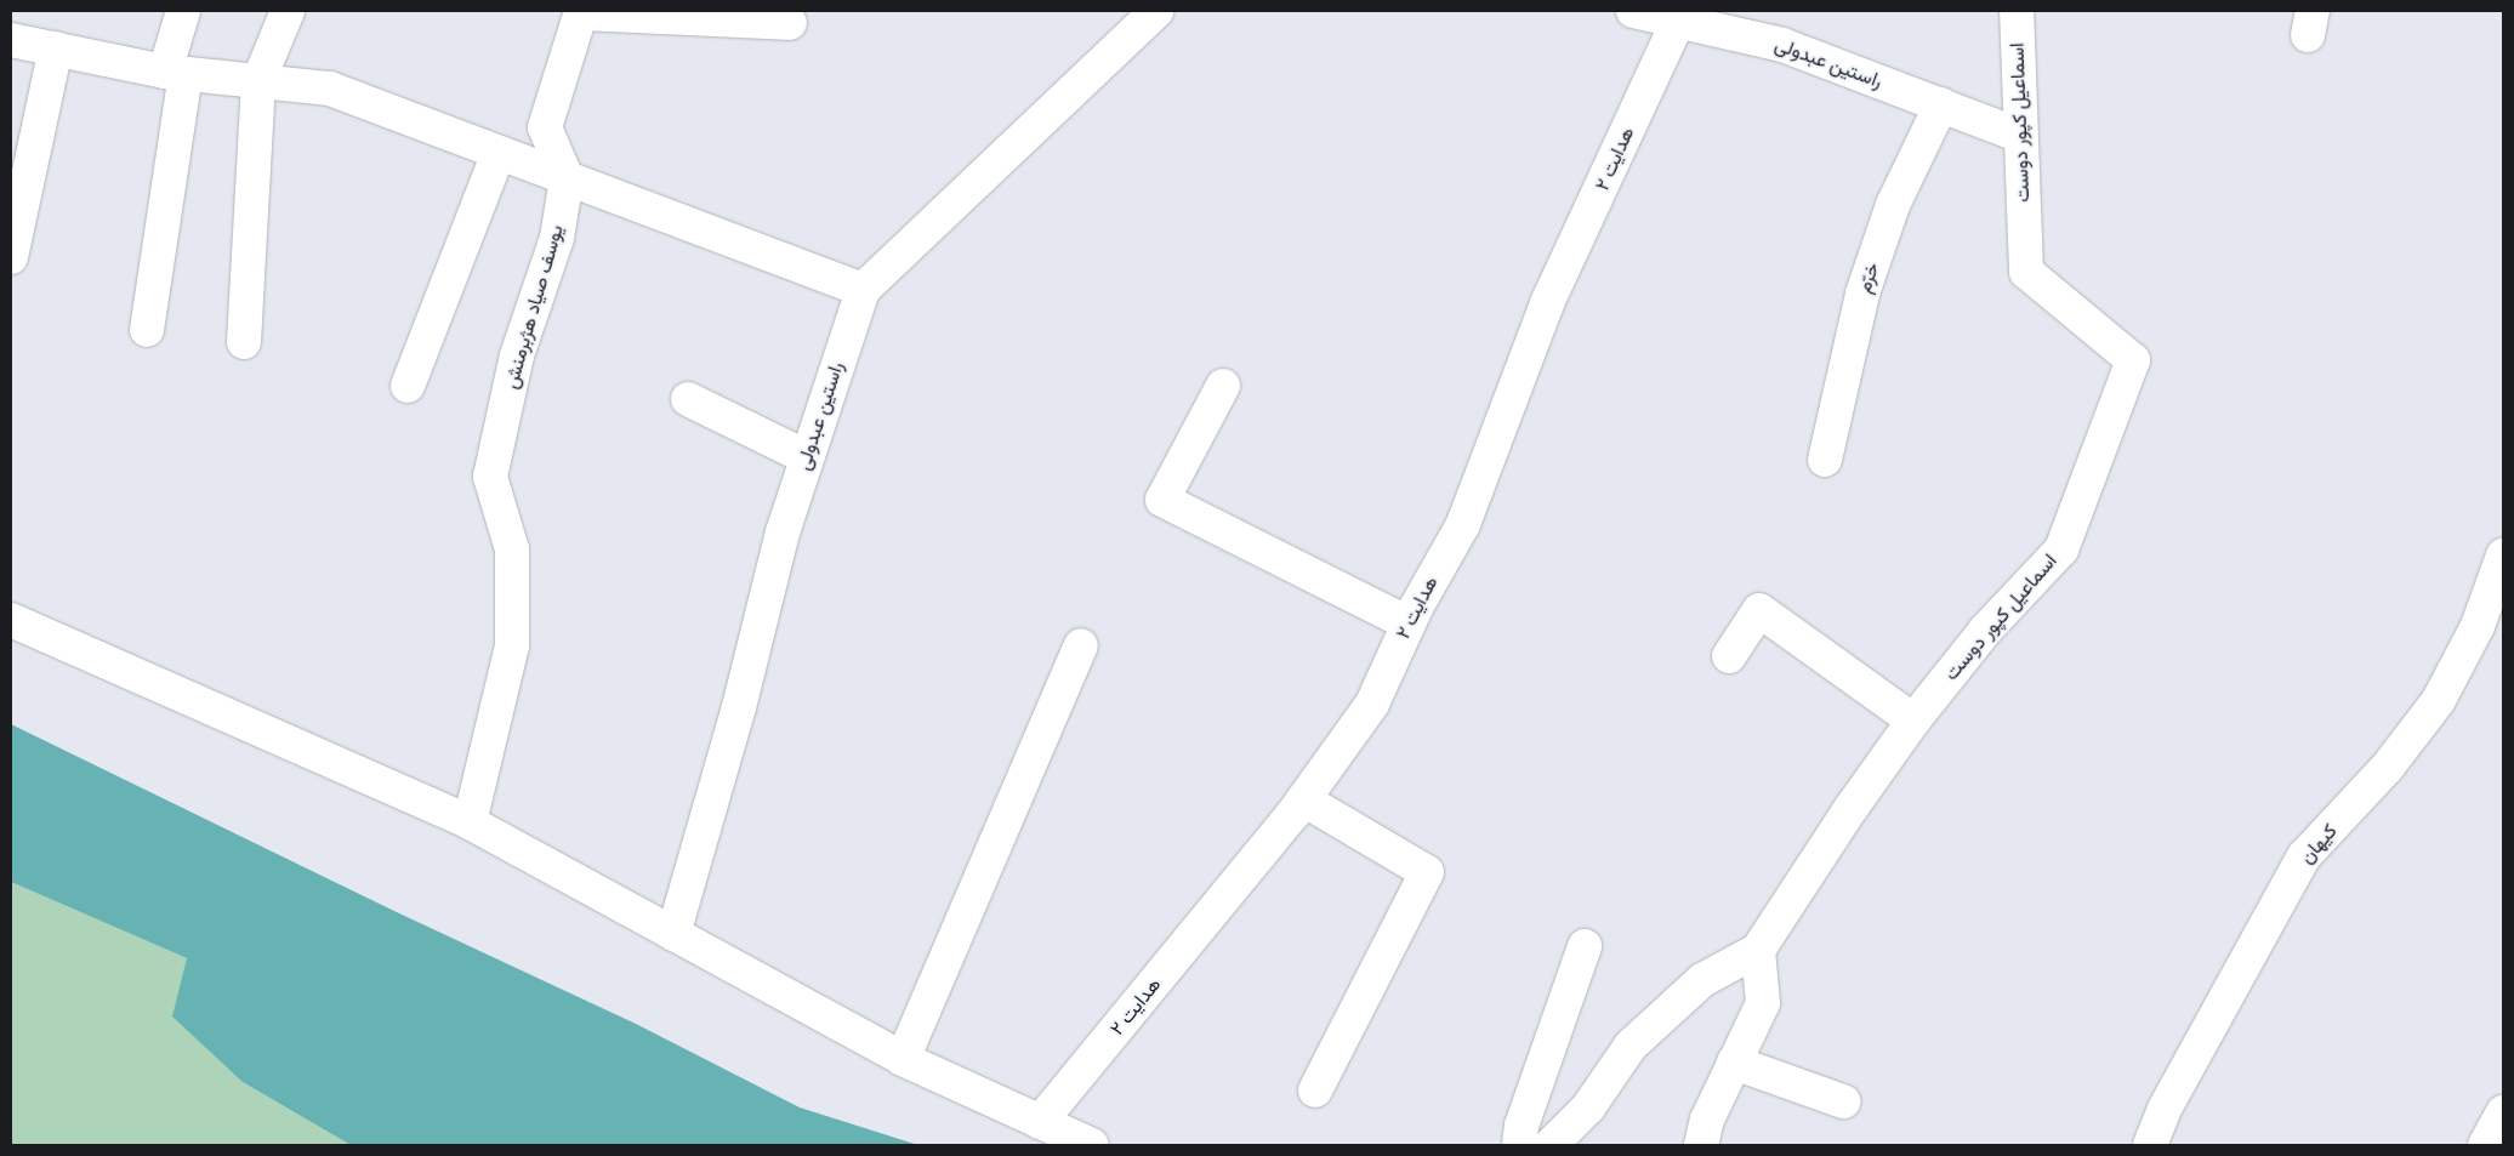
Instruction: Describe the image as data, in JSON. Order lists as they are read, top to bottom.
{
  "streets": {
    "street": [
      "راستین عبدولی",
      "اسماعیل کپور دوست",
      "هدایت ۲",
      "خرّم",
      "یوسف صیاد هژبرمنش",
      "کیهان"
    ]
  },
  "crossings": [
    ["راستین عبدولی", "اسماعیل کپور دوست"],
    ["راستین عبدولی", "هدایت ۲"],
    ["راستین عبدولی", "خرّم"]
  ]
}
